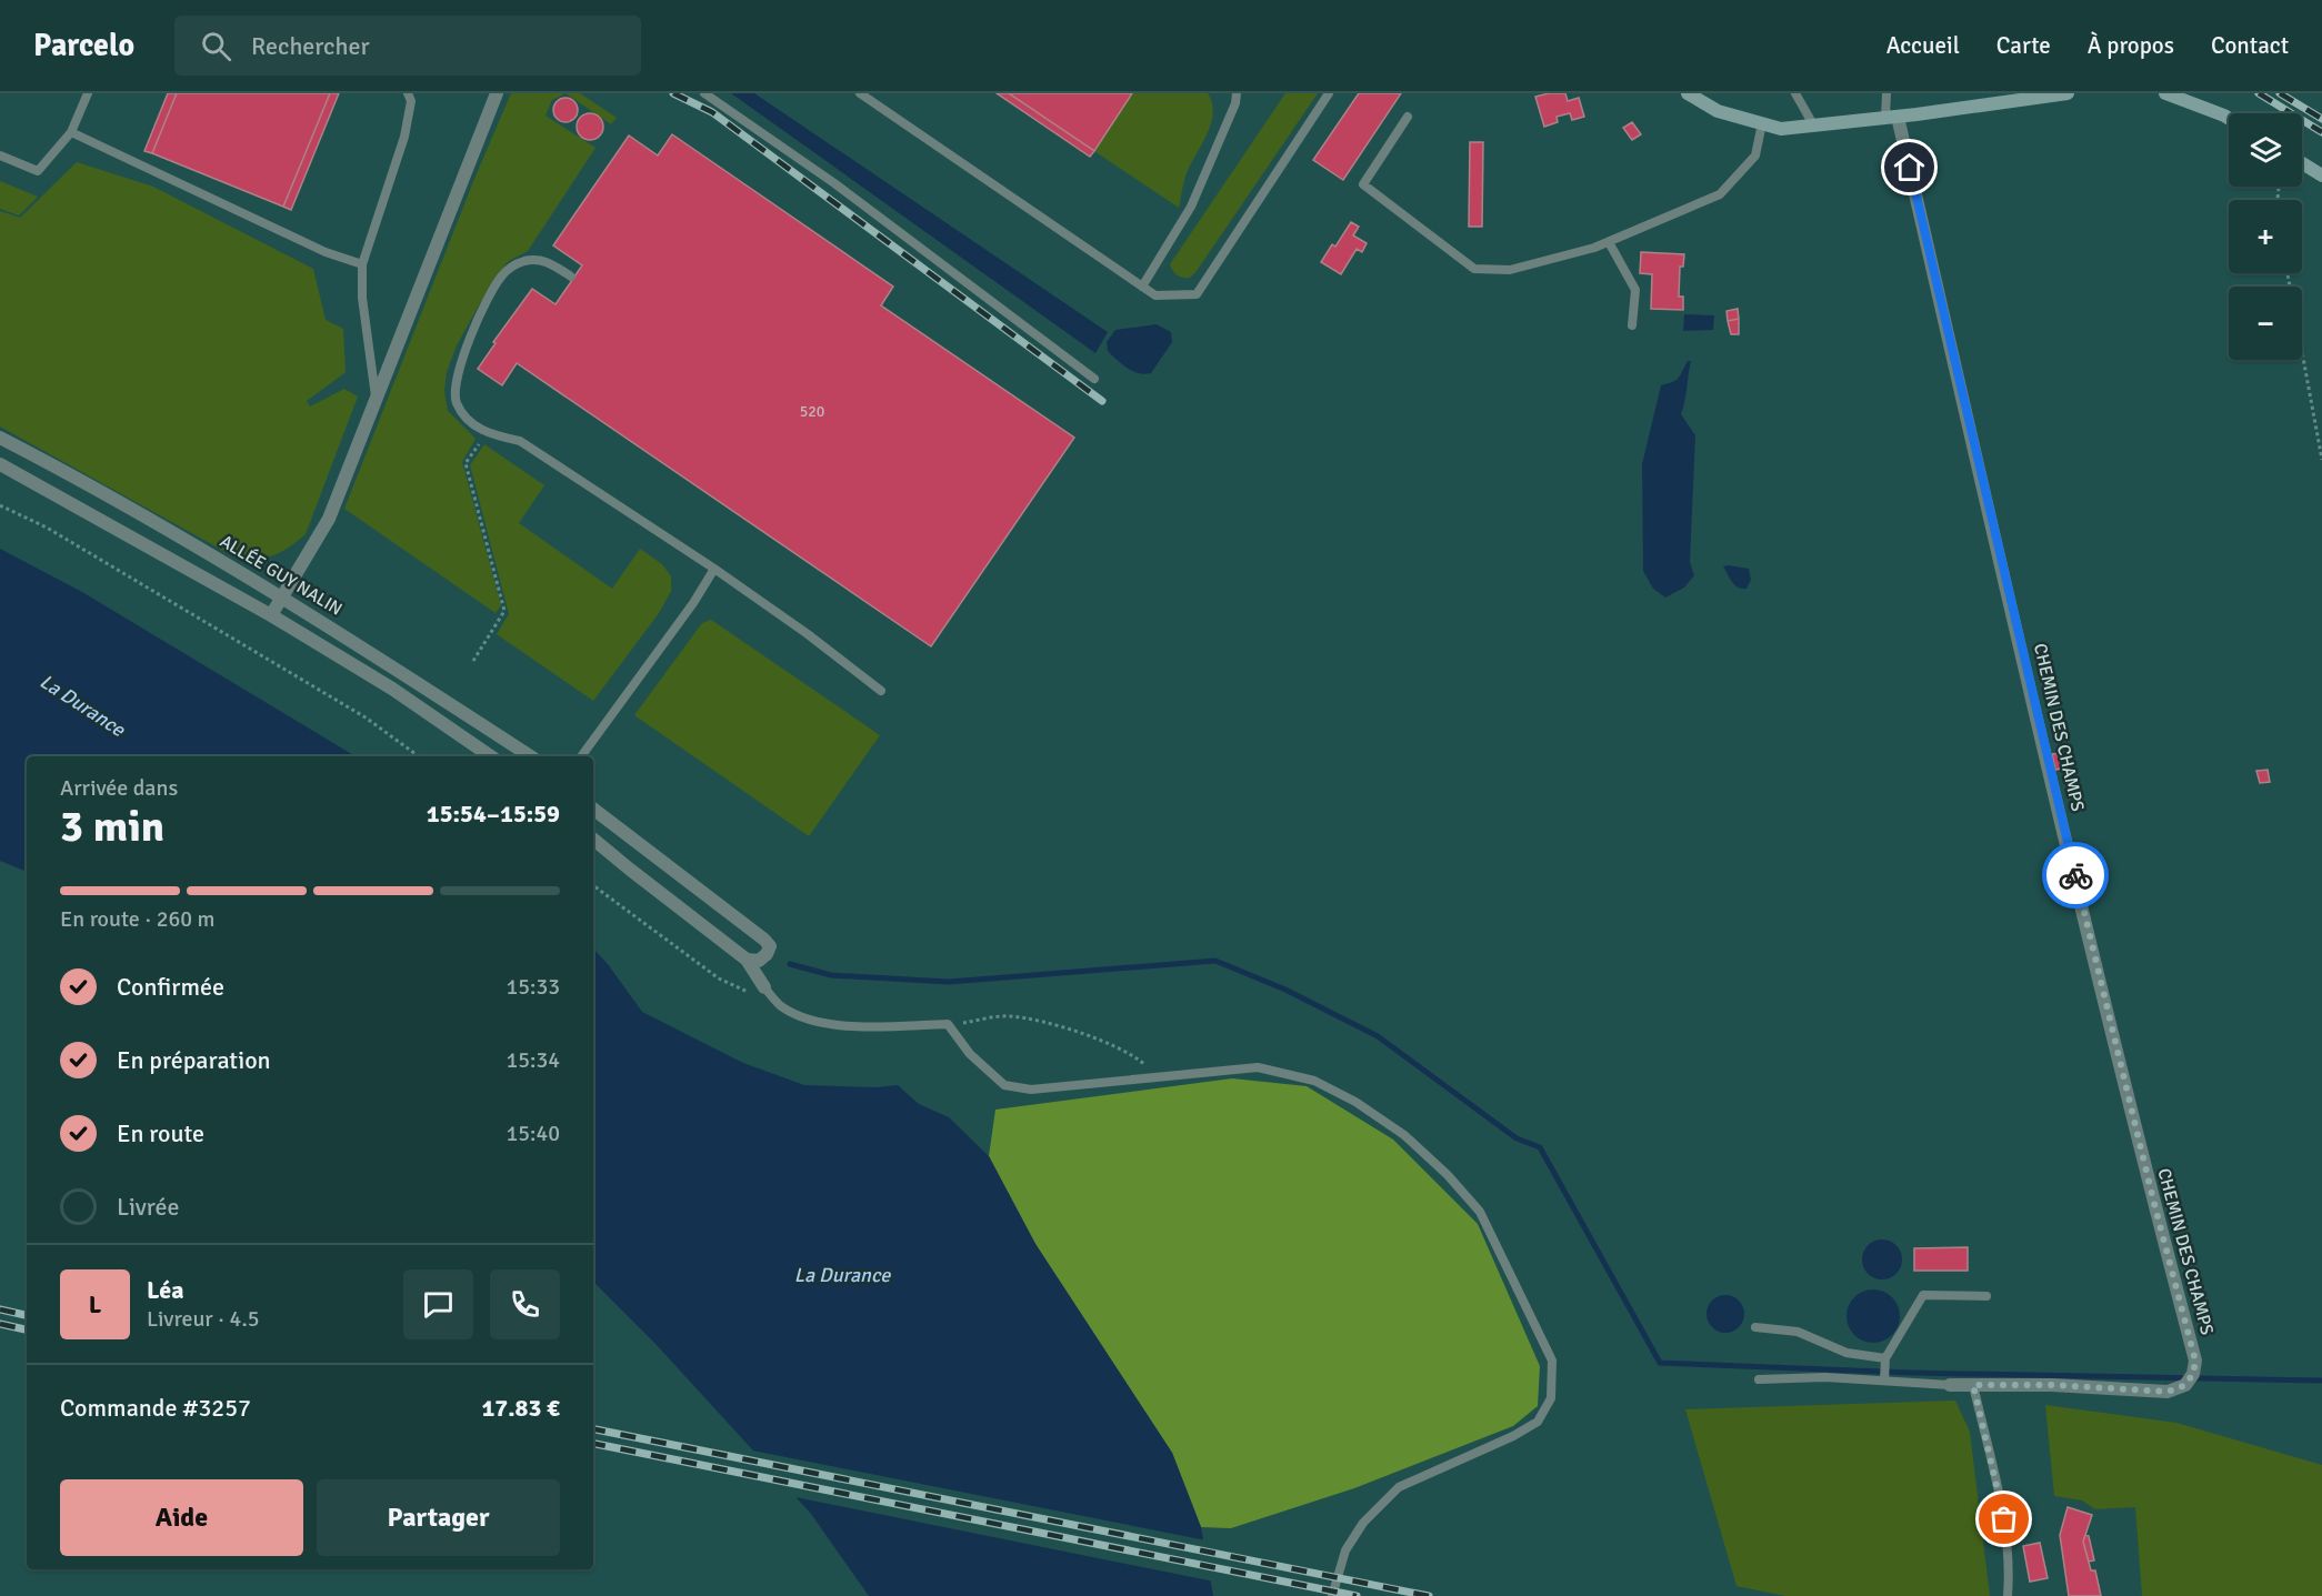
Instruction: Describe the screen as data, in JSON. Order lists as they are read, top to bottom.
{
  "streets": {
    "street": ["ALLÉE GUY NALIN", "CHEMIN DES CHAMPS"]
  },
  "water": ["La Durance"],
  "house_numbers": ["520"],
  "page": {
    "header": "Parcelo",
    "search": "Rechercher",
    "nav": [
      "Accueil",
      "Carte",
      "À propos",
      "Contact"
    ],
    "map_buttons": ["+", "−"],
    "heading": ["3 min", "Arrivée dans", "15:54–15:59"],
    "panel": [
      "Léa",
      "Livreur · 4.5",
      "Commande #3257",
      "17.83 €"
    ],
    "bar": "En route · 260 m",
    "list": [
      ["Confirmée", "15:33"],
      ["En préparation", "15:34"],
      ["En route", "15:40"],
      "Livrée"
    ],
    "round": "L",
    "buttons": ["Aide", "Partager"]
  }
}
